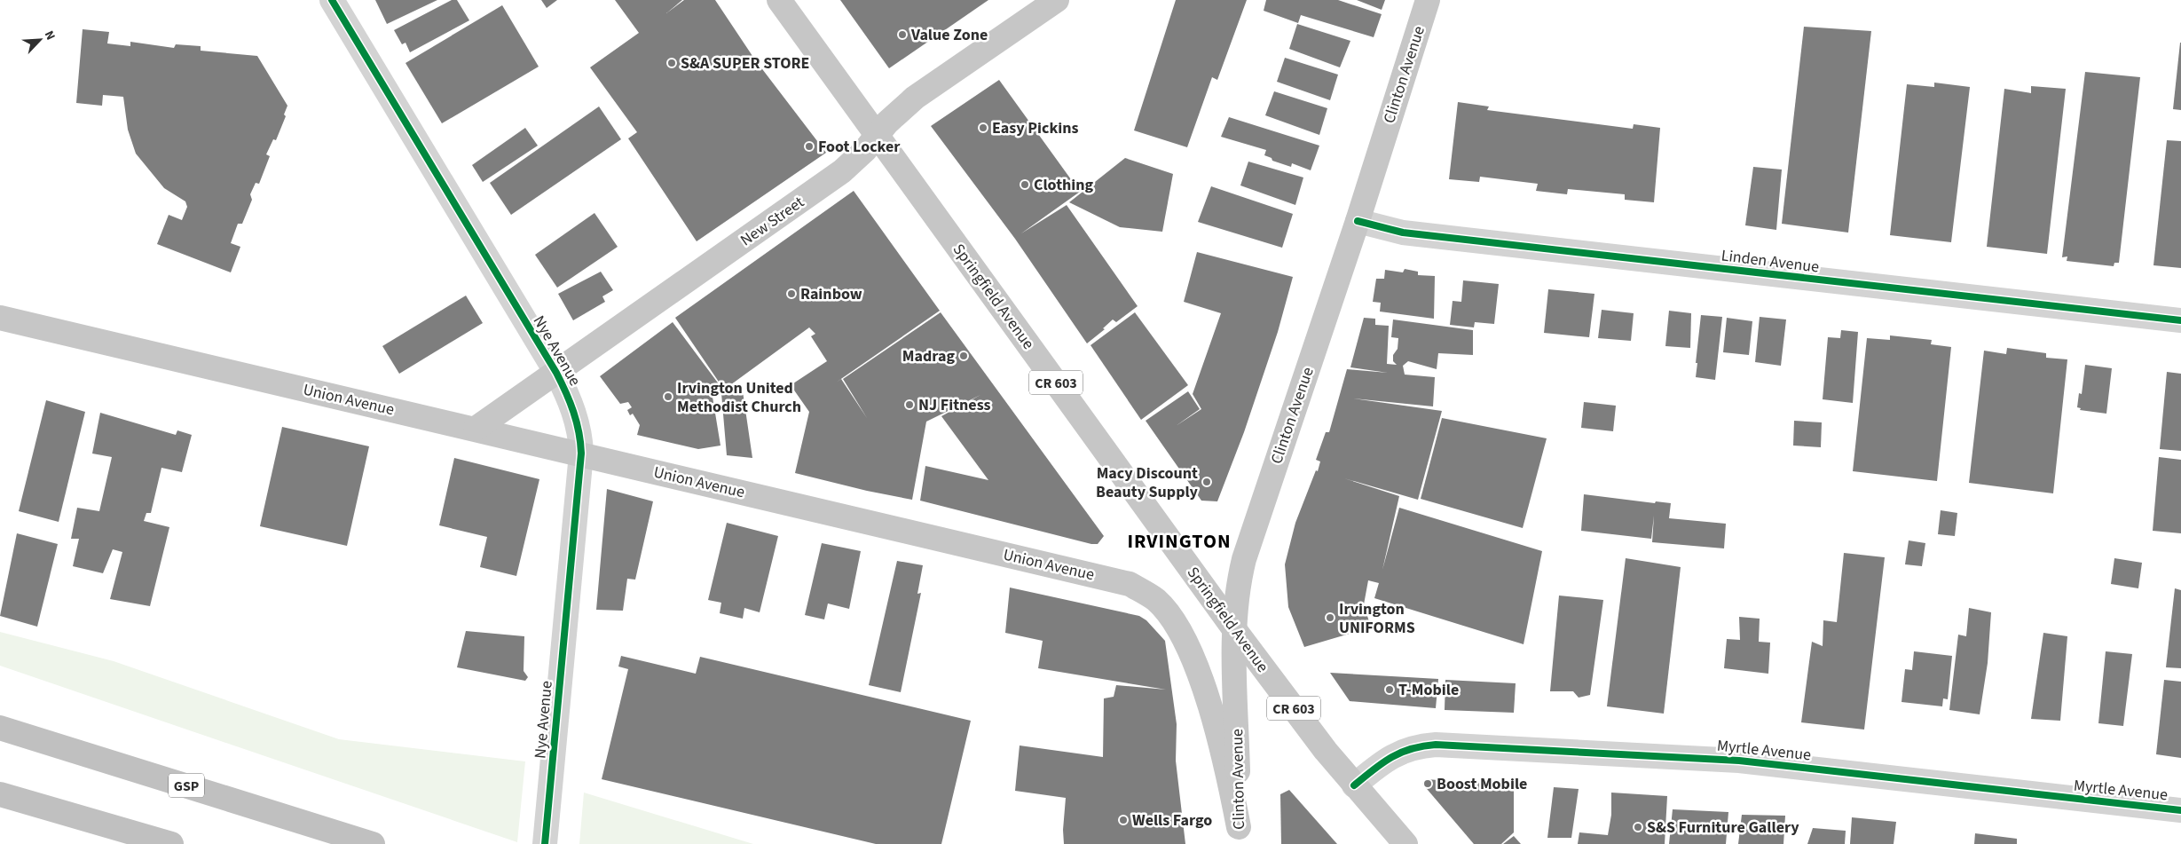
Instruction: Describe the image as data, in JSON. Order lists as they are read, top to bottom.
{
  "streets": {
    "highway": ["GSP"],
    "main road": [
      "Clinton Avenue",
      "New Street",
      "Springfield Avenue",
      "CR 603",
      "Union Avenue"
    ],
    "street": ["Linden Avenue", "Nye Avenue", "Myrtle Avenue"]
  },
  "crossings": [
    ["Clinton Avenue", "Linden Avenue"],
    ["Clinton Avenue", "Springfield Avenue"],
    ["Clinton Avenue", "Union Avenue"],
    ["New Street", "Springfield Avenue"],
    ["New Street", "Nye Avenue"],
    ["New Street", "Union Avenue"],
    ["Springfield Avenue", "Myrtle Avenue"],
    ["Nye Avenue", "Union Avenue"]
  ],
  "districts": ["IRVINGTON"],
  "places": [
    "Value Zone",
    "S&A SUPER STORE",
    "Easy Pickins",
    "Foot Locker",
    "Clothing",
    "Rainbow",
    "Madrag",
    "Irvington United Methodist Church",
    "NJ Fitness",
    "Macy Discount Beauty Supply",
    "Irvington UNIFORMS",
    "T-Mobile",
    "Boost Mobile",
    "Wells Fargo",
    "S&S Furniture Gallery"
  ],
  "north": "top right"
}
